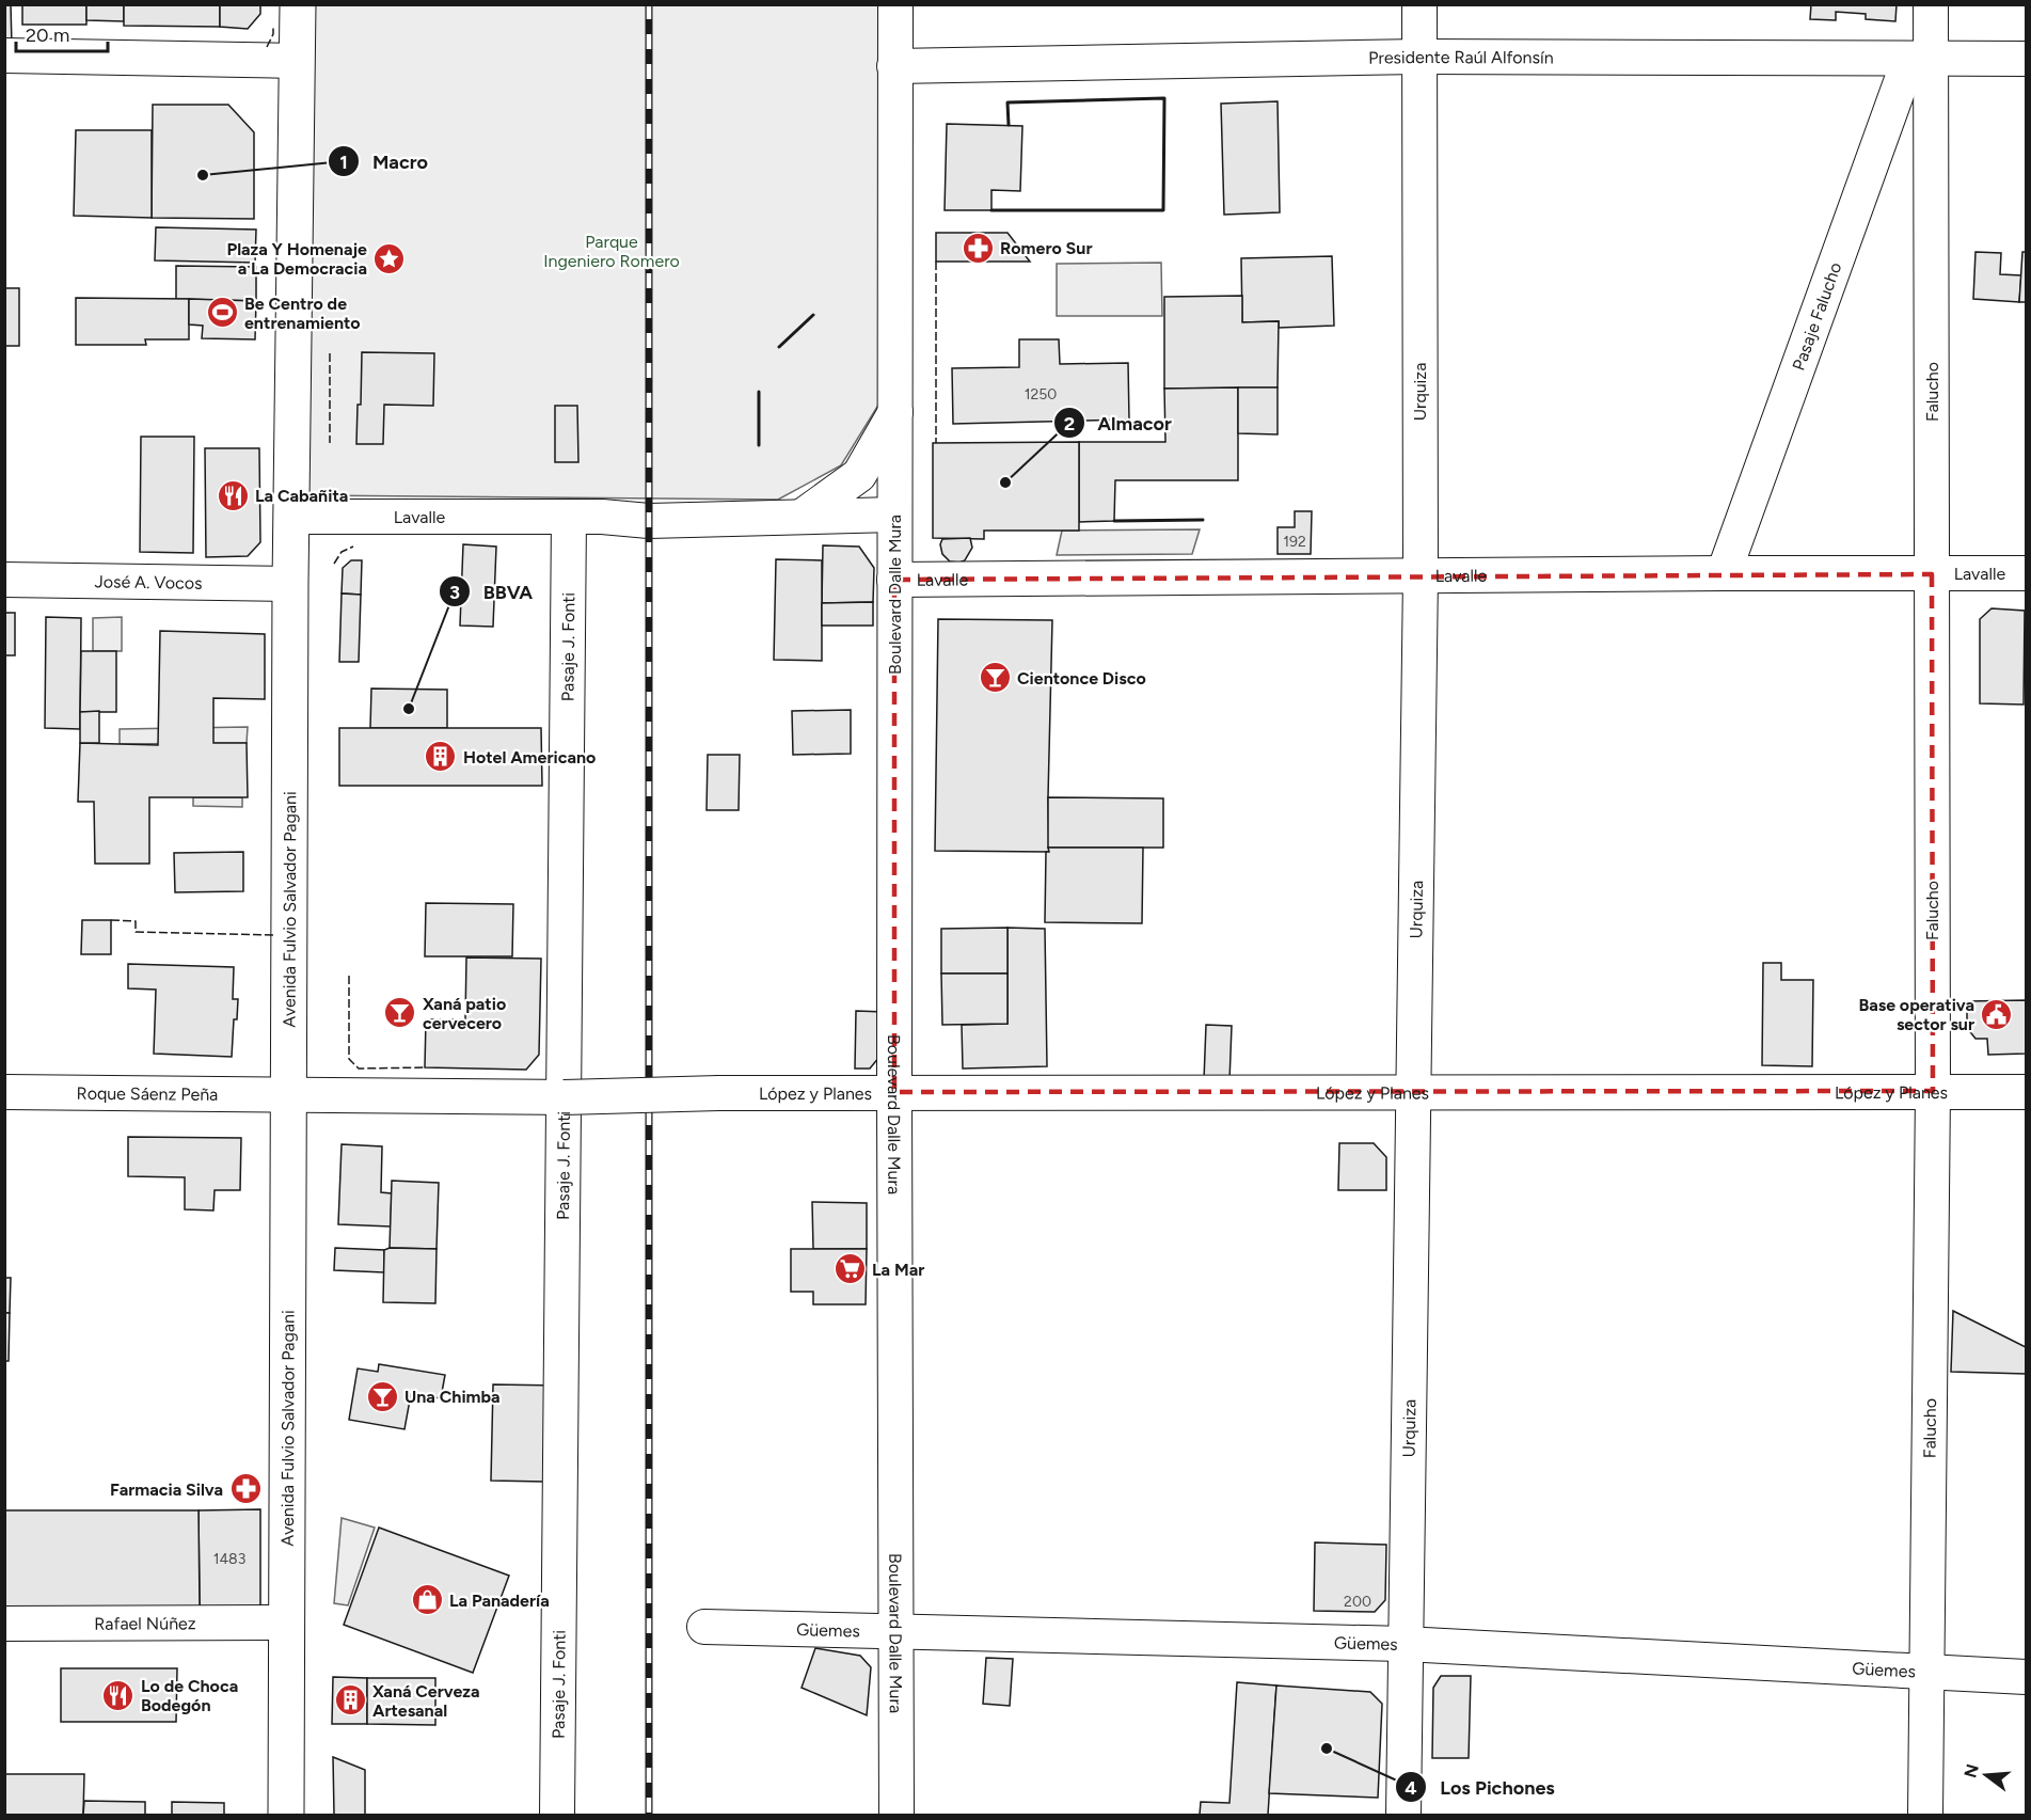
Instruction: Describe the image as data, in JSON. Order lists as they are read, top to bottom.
{
  "streets": {
    "highway": ["Avenida Fulvio Salvador Pagani"],
    "street": [
      "Presidente Raúl Alfonsín",
      "Pasaje Falucho",
      "Urquiza",
      "Falucho",
      "Lavalle",
      "José A. Vocos",
      "Boulevard Dalle Mura",
      "Pasaje J. Fonti",
      "López y Planes",
      "Roque Sáenz Peña",
      "Rafael Núñez",
      "Güemes"
    ]
  },
  "crossings": [
    ["Presidente Raúl Alfonsín", "Pasaje Falucho"],
    ["Presidente Raúl Alfonsín", "Urquiza"],
    ["Presidente Raúl Alfonsín", "Falucho"],
    ["Presidente Raúl Alfonsín", "Boulevard Dalle Mura"],
    ["Pasaje Falucho", "Falucho"],
    ["Pasaje Falucho", "Lavalle"],
    ["Urquiza", "Lavalle"],
    ["Urquiza", "López y Planes"],
    ["Urquiza", "Güemes"],
    ["Falucho", "Lavalle"],
    ["Falucho", "López y Planes"],
    ["Falucho", "Güemes"],
    ["Lavalle", "Boulevard Dalle Mura"],
    ["Lavalle", "Pasaje J. Fonti"],
    ["Lavalle", "Avenida Fulvio Salvador Pagani"],
    ["José A. Vocos", "Avenida Fulvio Salvador Pagani"],
    ["Boulevard Dalle Mura", "López y Planes"],
    ["Boulevard Dalle Mura", "Güemes"],
    ["Pasaje J. Fonti", "López y Planes"],
    ["Avenida Fulvio Salvador Pagani", "Roque Sáenz Peña"],
    ["Avenida Fulvio Salvador Pagani", "Rafael Núñez"]
  ],
  "parks": ["Parque Ingeniero Romero"],
  "places": {
    "other": [
      "Macro",
      "Almacor",
      "BBVA",
      "Los Pichones"
    ],
    "pharmacy": ["Romero Sur", "Farmacia Silva"],
    "place": ["Plaza Y Homenaje a La Democracia"],
    "sports": ["Be Centro de entrenamiento"],
    "restaurant": ["La Cabañita", "Lo de Choca Bodegón"],
    "bar": ["Cientonce Disco", "Xaná patio cervecero", "Una Chimba"],
    "building": ["Hotel Americano", "Xaná Cerveza Artesanal"],
    "public building": ["Base operativa sector sur"],
    "supermarket": ["La Mar"],
    "shop": ["La Panadería"]
  },
  "house_numbers": [
    "1250",
    "192",
    "1483",
    "200"
  ],
  "scale_bar": "20 m",
  "north": "left"
}
